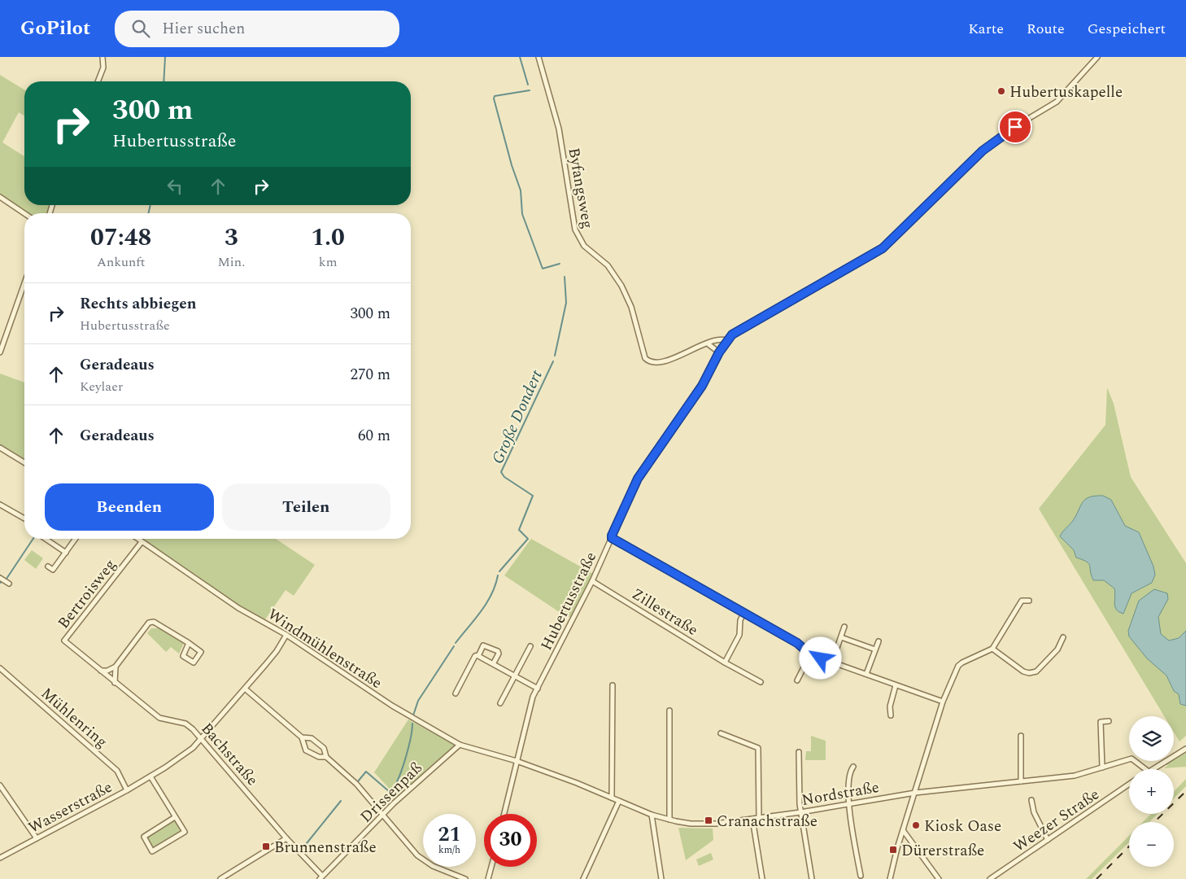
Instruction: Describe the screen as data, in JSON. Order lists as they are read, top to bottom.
{
  "streets": {
    "street": [
      "Byfangsweg",
      "Bertroisweg",
      "Hubertusstraße",
      "Zillestraße",
      "Windmühlenstraße",
      "Mühlenring",
      "Bachstraße",
      "Drissenpaß",
      "Nordstraße",
      "Wasserstraße",
      "Weezer Straße"
    ]
  },
  "crossings": [
    ["Byfangsweg", "Hubertusstraße"],
    ["Bertroisweg", "Windmühlenstraße"],
    ["Bertroisweg", "Bachstraße"],
    ["Hubertusstraße", "Zillestraße"],
    ["Hubertusstraße", "Windmühlenstraße"],
    ["Hubertusstraße", "Nordstraße"],
    ["Windmühlenstraße", "Drissenpaß"],
    ["Windmühlenstraße", "Nordstraße"],
    ["Windmühlenstraße", "Wasserstraße"],
    ["Mühlenring", "Wasserstraße"],
    ["Bachstraße", "Drissenpaß"],
    ["Bachstraße", "Wasserstraße"]
  ],
  "water": ["Große Dondert"],
  "places": {
    "other": ["Hubertuskapelle", "Kiosk Oase"],
    "transit": ["Cranachstraße", "Brunnenstraße", "Dürerstraße"]
  },
  "page": {
    "header": "GoPilot",
    "search": "Hier suchen",
    "nav": ["Karte", "Route", "Gespeichert"],
    "turn": ["300 m", "Hubertusstraße"],
    "eta": [
      "07:48",
      "Ankunft",
      "3",
      "Min.",
      "1.0",
      "km"
    ],
    "list": [
      {
        "name": "Rechts abbiegen",
        "note": "Hubertusstraße",
        "value": "300 m"
      },
      {
        "name": "Geradeaus",
        "note": "Keylaer",
        "value": "270 m"
      },
      {
        "name": "Geradeaus",
        "value": "60 m"
      }
    ],
    "buttons": ["Beenden", "Teilen"],
    "map_buttons": ["+", "−"],
    "speed": "21 km/h",
    "limit": "30"
  }
}
